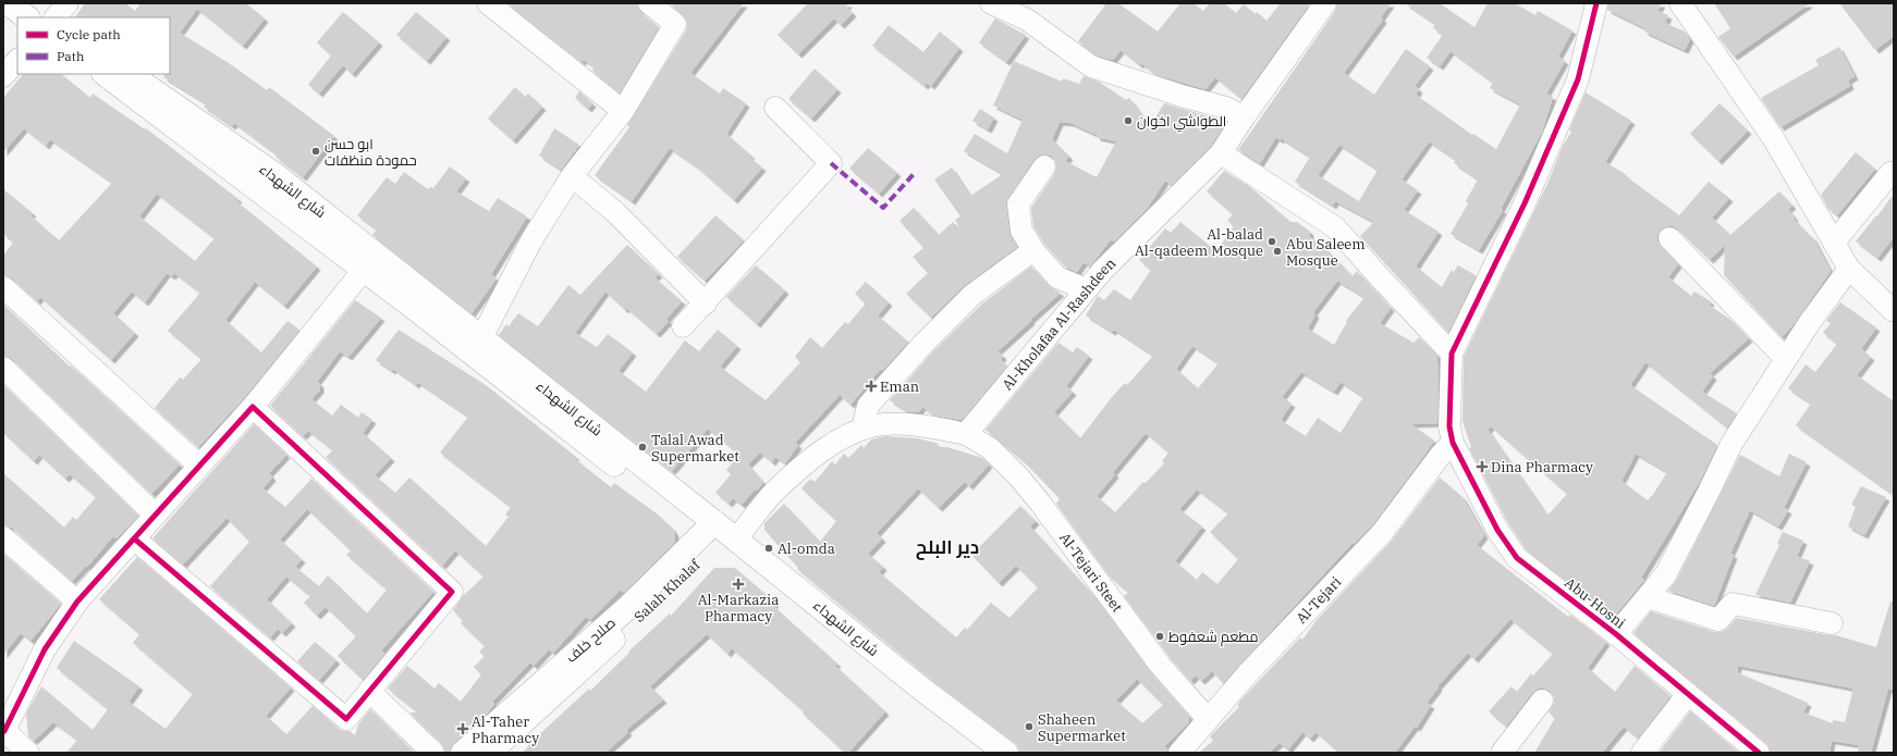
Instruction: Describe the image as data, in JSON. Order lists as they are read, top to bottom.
{
  "streets": {
    "main road": ["شارع الشهداء", "Salah Khalaf", "صلاح خلف"],
    "street": [
      "Al-Kholafaa Al-Rashdeen",
      "Al-Tejari Steet",
      "Al-Tejari",
      "Abu-Hosni"
    ]
  },
  "crossings": [
    ["شارع الشهداء", "Salah Khalaf"],
    ["شارع الشهداء", "صلاح خلف"],
    ["Al-Kholafaa Al-Rashdeen", "Al-Tejari Steet"],
    ["Al-Tejari Steet", "Al-Tejari"],
    ["Salah Khalaf", "صلاح خلف"],
    ["Al-Tejari", "Abu-Hosni"]
  ],
  "districts": ["دير البلح"],
  "places": {
    "other": [
      "الطواشي اخوان",
      "ابو حسن حمودة منظفات",
      "Al-balad Al-qadeem Mosque",
      "Abu Saleem Mosque",
      "Talal Awad Supermarket",
      "Al-omda",
      "مطعم شعفوط",
      "Shaheen Supermarket"
    ],
    "health": [
      "Eman",
      "Dina Pharmacy",
      "Al-Markazia Pharmacy",
      "Al-Taher Pharmacy"
    ]
  },
  "legend": ["Cycle path", "Path"]
}
